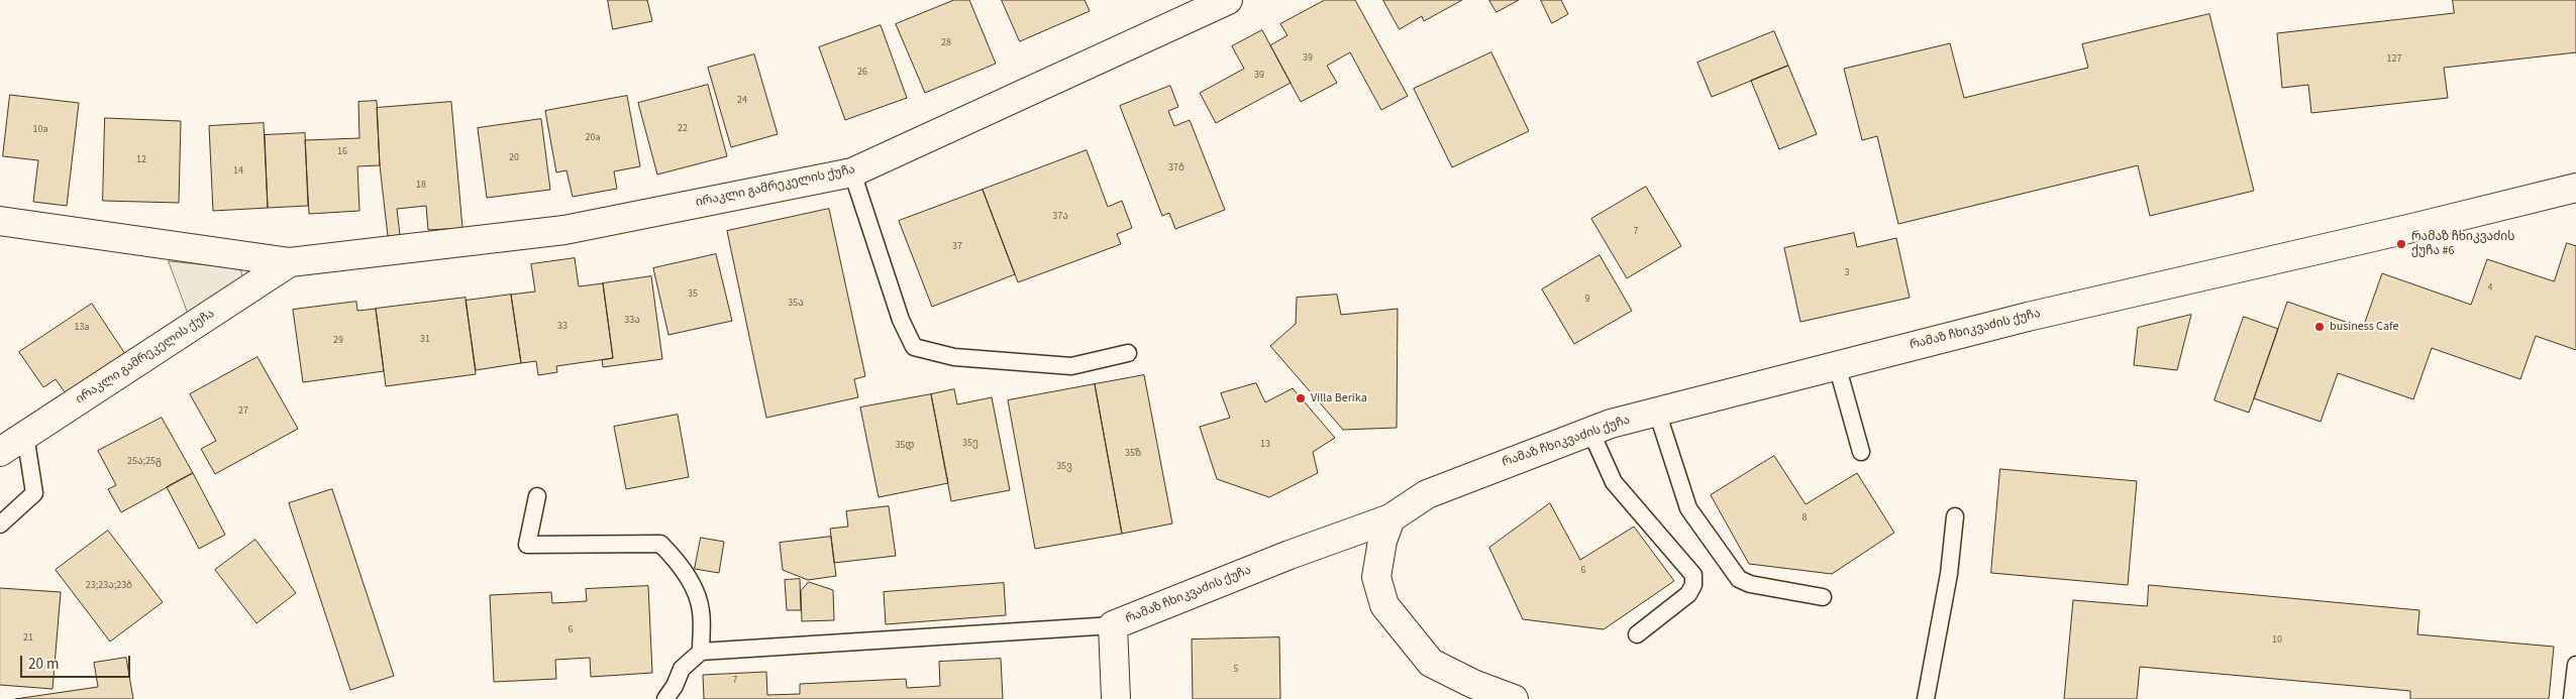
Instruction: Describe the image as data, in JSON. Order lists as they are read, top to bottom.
{
  "streets": {
    "street": ["ირაკლი გამრეკელის ქუჩა", "რამაზ ჩხიკვაძის ქუჩა"]
  },
  "places": ["რამაზ ჩხიკვაძის ქუჩა #6", "business Cafe", "Villa Berika"],
  "house_numbers": [
    "28",
    "39",
    "127",
    "26",
    "39",
    "24",
    "22",
    "10a",
    "20a",
    "16",
    "20",
    "12",
    "37ბ",
    "14",
    "18",
    "37ა",
    "7",
    "37",
    "3",
    "4",
    "35",
    "9",
    "35ა",
    "33ა",
    "33",
    "13a",
    "31",
    "29",
    "27",
    "35ე",
    "13",
    "35დ",
    "35ზ",
    "25ა;25გ",
    "35ვ",
    "8",
    "6",
    "23;23ა;23ბ",
    "6",
    "21",
    "10",
    "5",
    "7"
  ],
  "scale_bar": "20 m"
}
